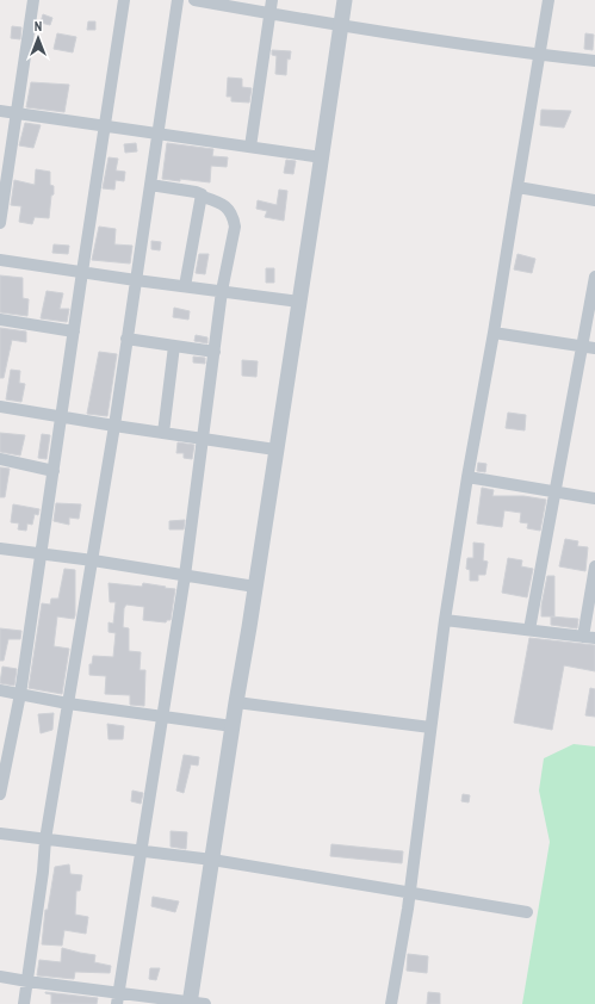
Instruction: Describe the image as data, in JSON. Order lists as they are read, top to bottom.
{
  "north": "top"
}
